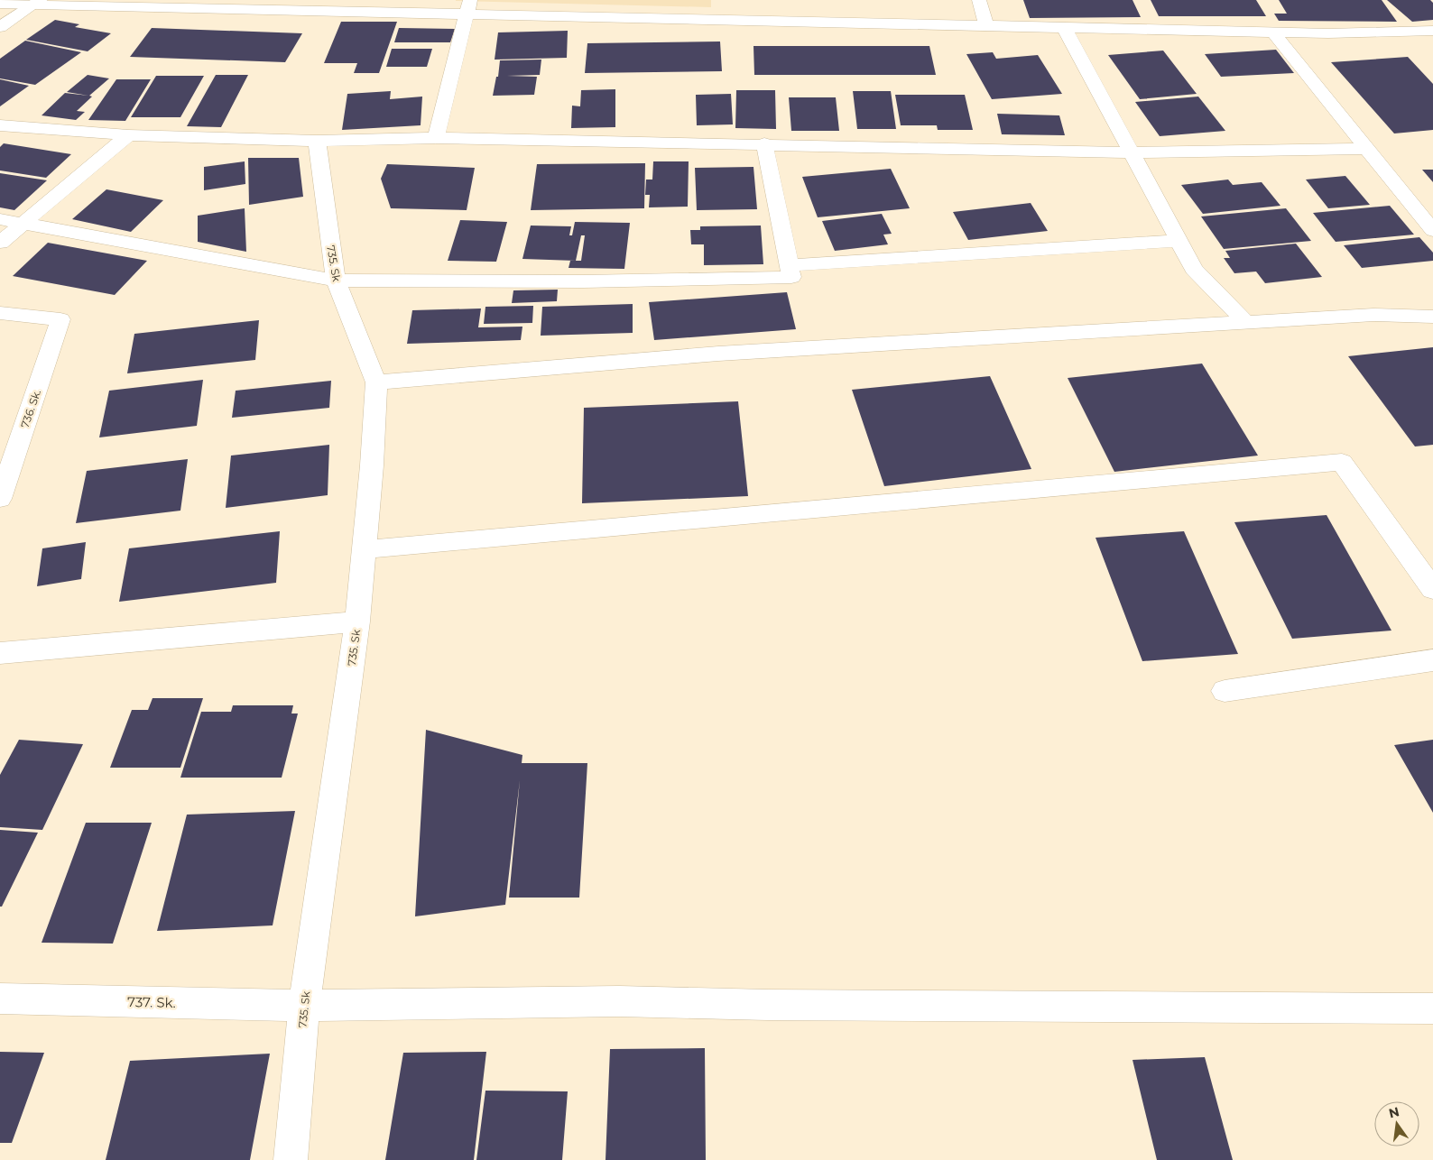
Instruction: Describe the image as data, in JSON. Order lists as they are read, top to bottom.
{
  "streets": {
    "street": ["735. Sk", "736. Sk.", "737. Sk."]
  },
  "crossings": [
    ["735. Sk", "737. Sk."]
  ],
  "north": "top"
}
